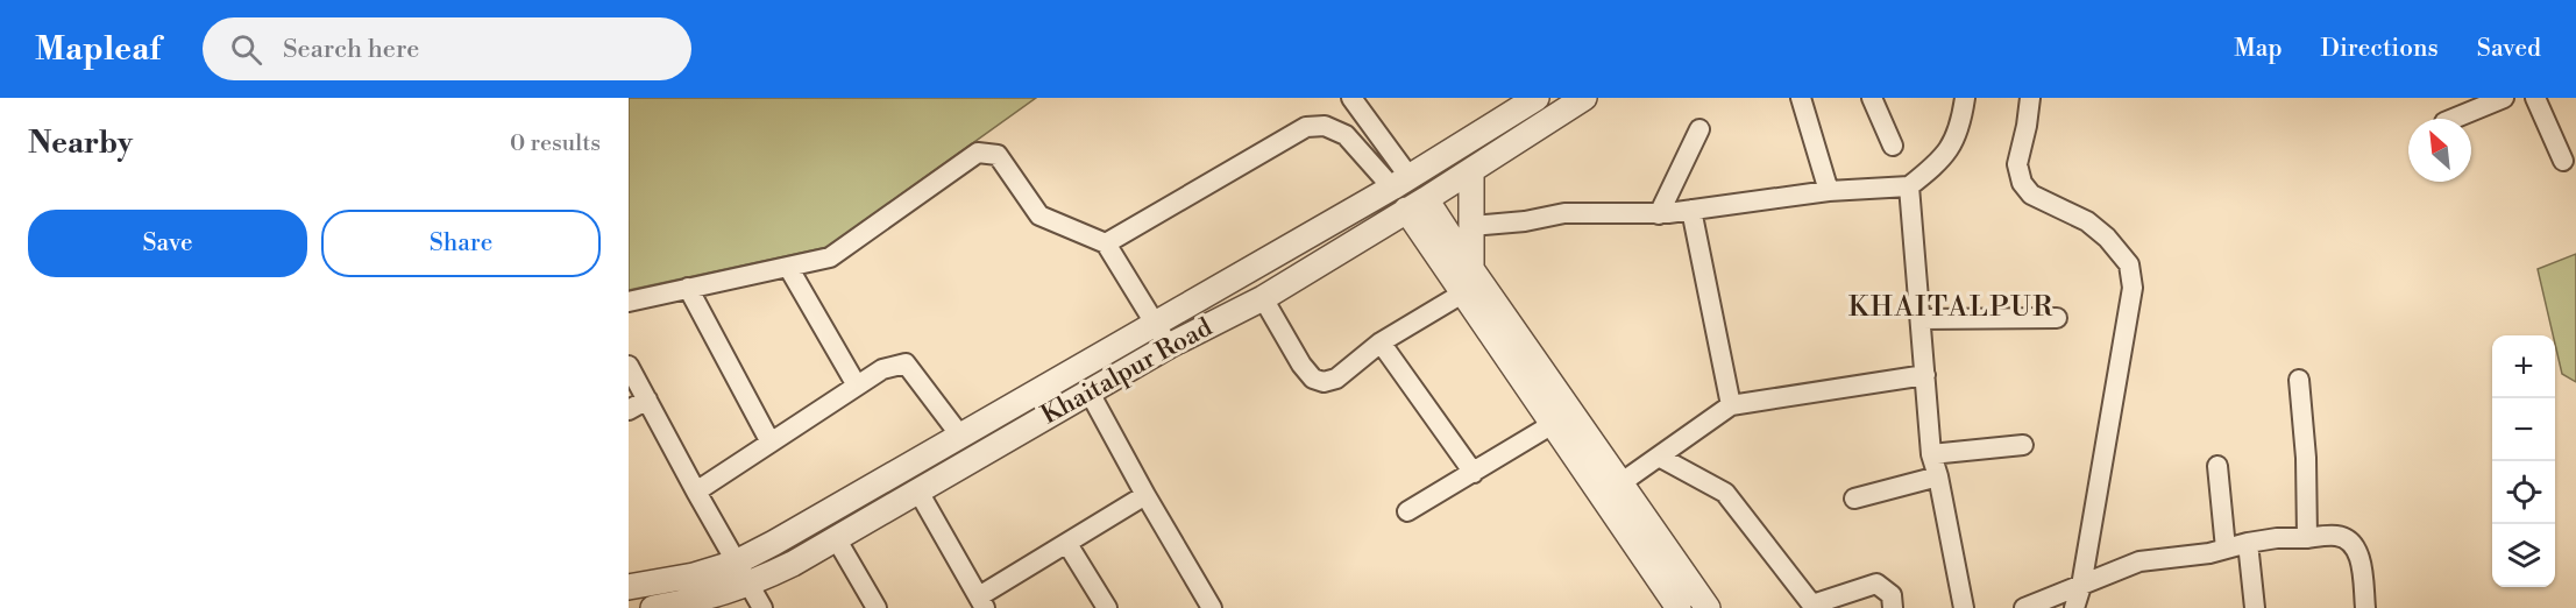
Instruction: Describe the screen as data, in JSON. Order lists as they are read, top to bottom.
{
  "streets": {
    "street": ["Khaitalpur Road"]
  },
  "districts": ["KHAITALPUR"],
  "north": "top left",
  "page": {
    "header": "Mapleaf",
    "search": "Search here",
    "nav": ["Map", "Directions", "Saved"],
    "heading": ["Nearby", "0 results"],
    "buttons": ["Save", "Share"],
    "map_buttons": ["+", "−"]
  }
}
